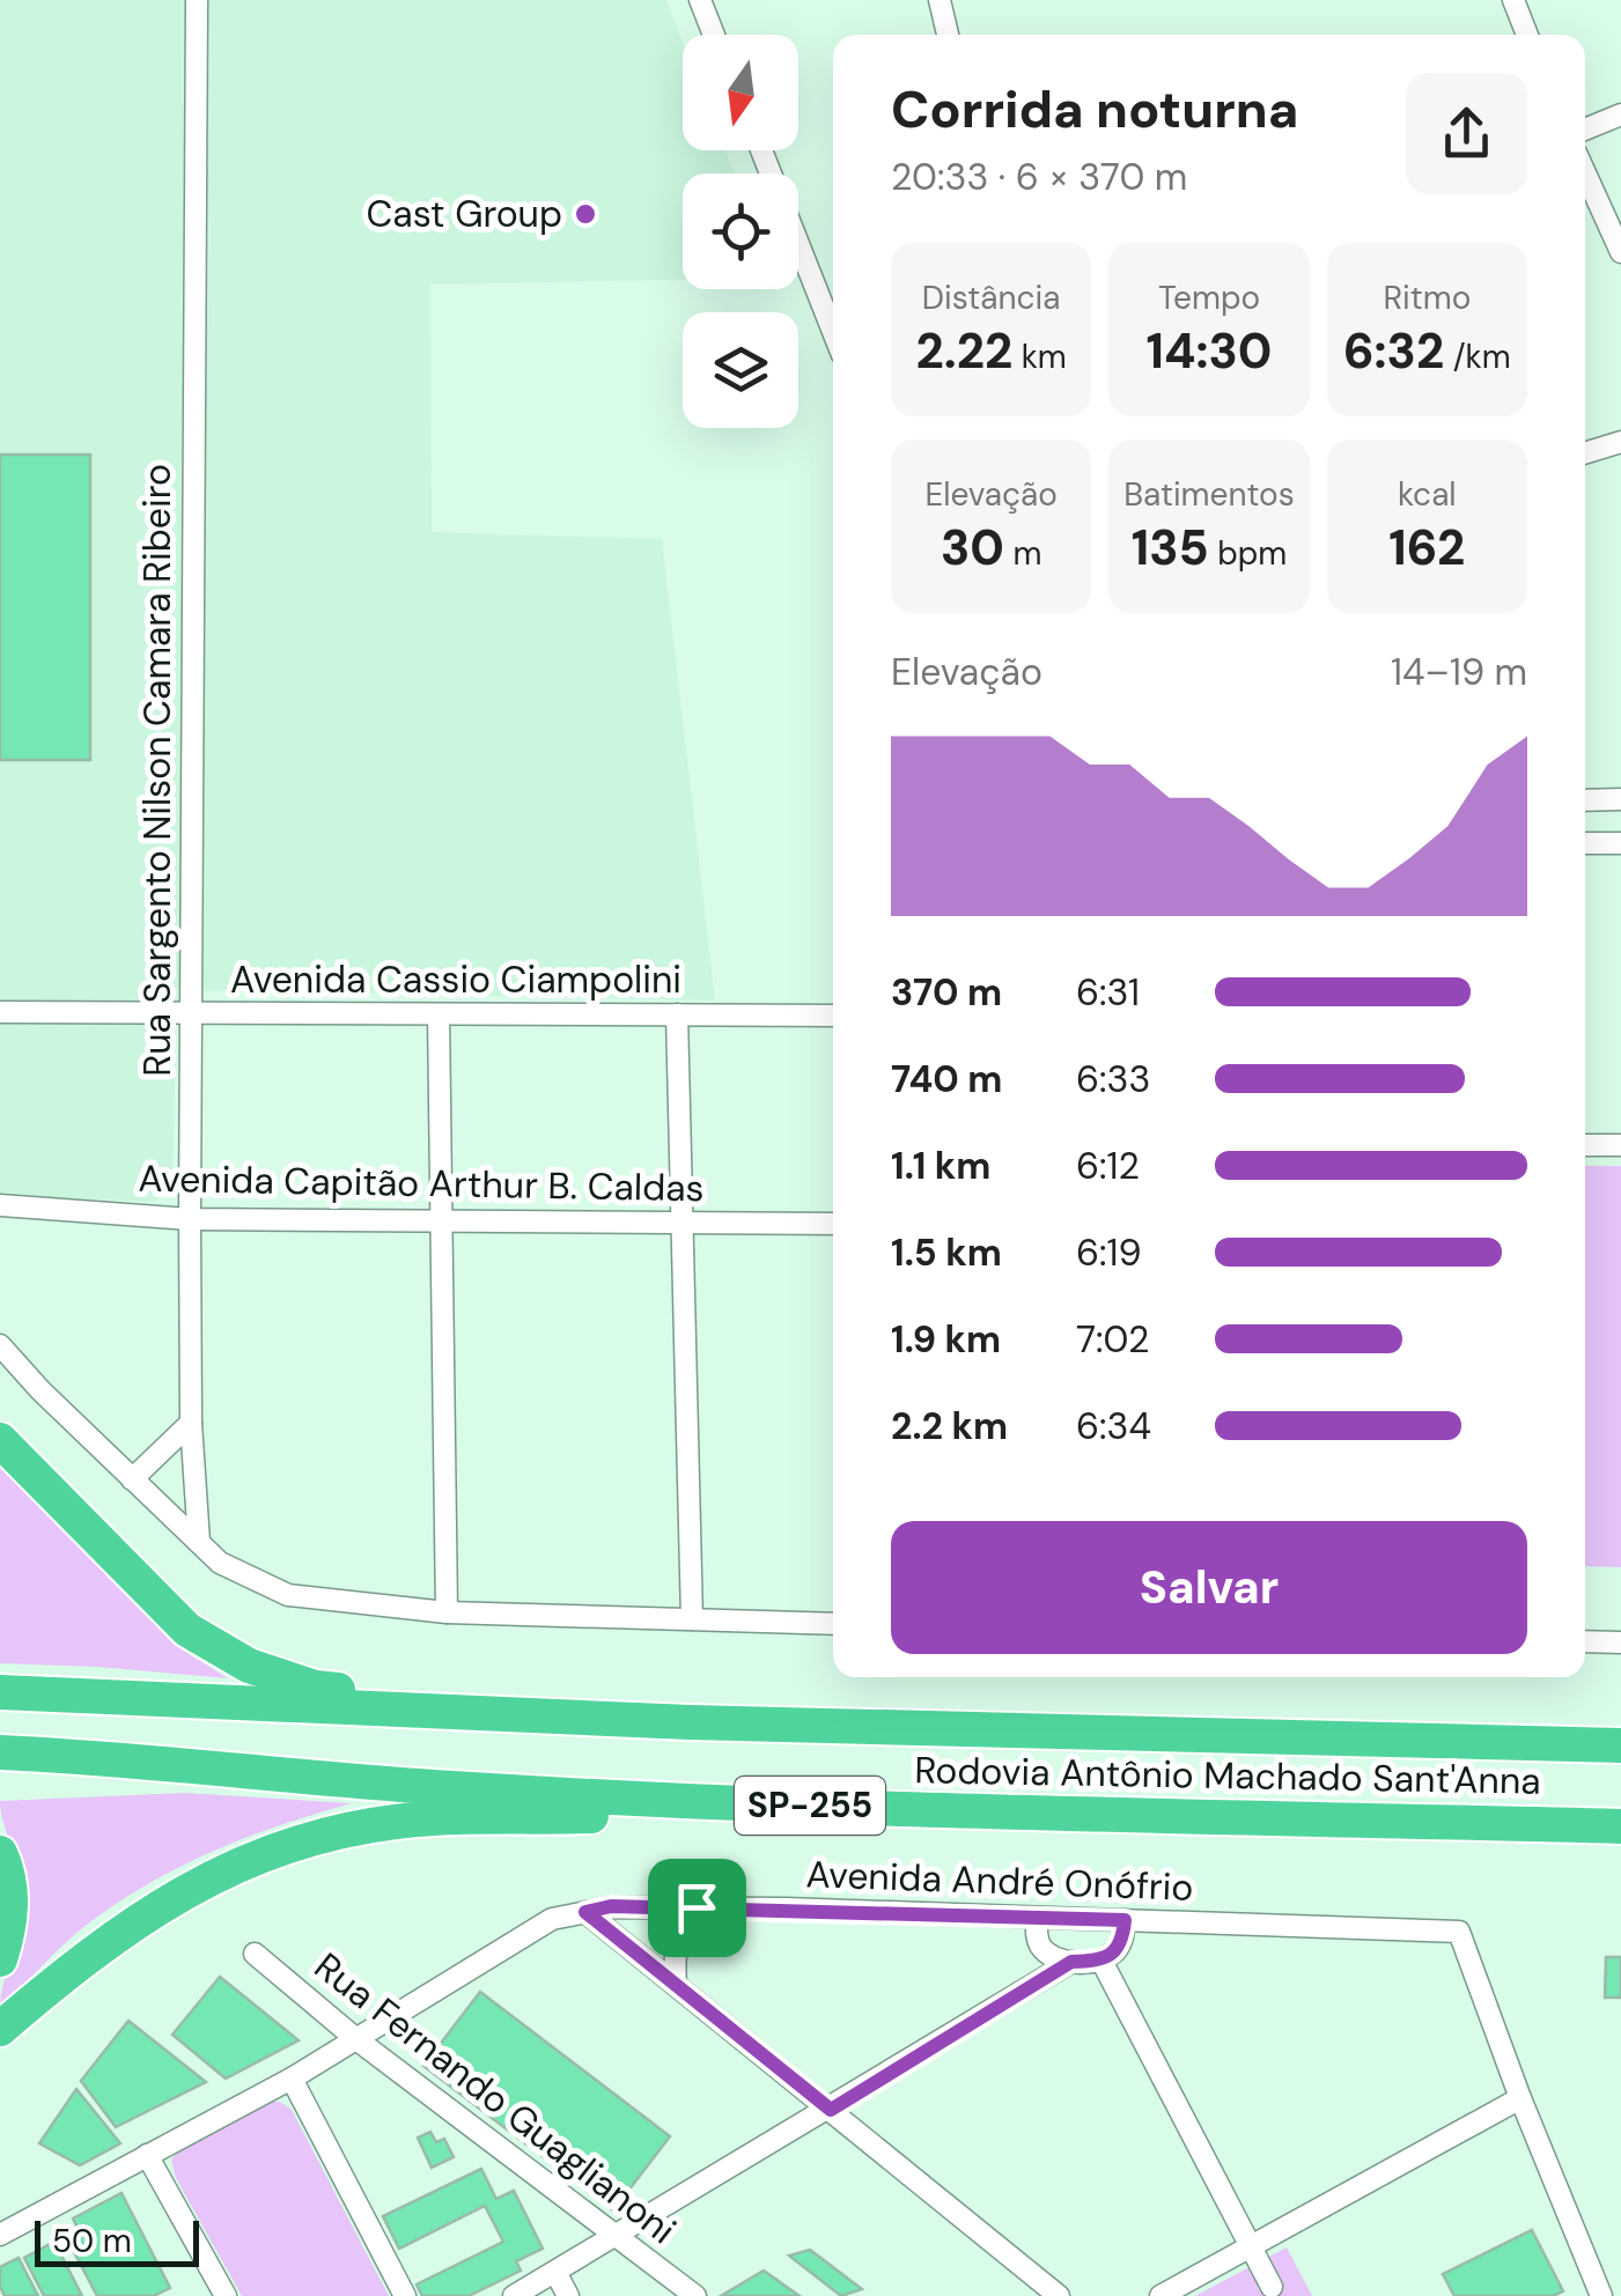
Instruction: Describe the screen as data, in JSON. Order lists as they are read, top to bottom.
{
  "streets": {
    "highway": ["Rodovia Antônio Machado Sant'Anna", "SP-255"],
    "street": [
      "Rua Sargento Nilson Camara Ribeiro",
      "Avenida Cassio Ciampolini",
      "Avenida Capitão Arthur B. Caldas",
      "Avenida André Onófrio",
      "Rua Fernando Guaglianoni"
    ]
  },
  "crossings": [
    ["Rua Sargento Nilson Camara Ribeiro", "Avenida Cassio Ciampolini"],
    ["Rua Sargento Nilson Camara Ribeiro", "Avenida Capitão Arthur B. Caldas"],
    ["Avenida André Onófrio", "Rua Fernando Guaglianoni"]
  ],
  "places": ["Cast Group"],
  "scale_bar": "50 m",
  "north": "bottom",
  "page": {
    "heading": ["Corrida noturna", "20:33 · 6 × 370 m"],
    "stats": [
      ["Distância", "2.22 km"],
      ["Tempo", "14:30"],
      ["Ritmo", "6:32 /km"],
      ["Elevação", "30 m"],
      ["Batimentos", "135 bpm"],
      ["kcal", "162"]
    ],
    "chart": ["Elevação", "14–19 m"],
    "list": [
      {
        "name": "370 m",
        "note": "6:31"
      },
      {
        "name": "740 m",
        "note": "6:33"
      },
      {
        "name": "1.1 km",
        "note": "6:12"
      },
      {
        "name": "1.5 km",
        "note": "6:19"
      },
      {
        "name": "1.9 km",
        "note": "7:02"
      },
      {
        "name": "2.2 km",
        "note": "6:34"
      }
    ],
    "buttons": "Salvar",
    "scale": "50 m"
  }
}
